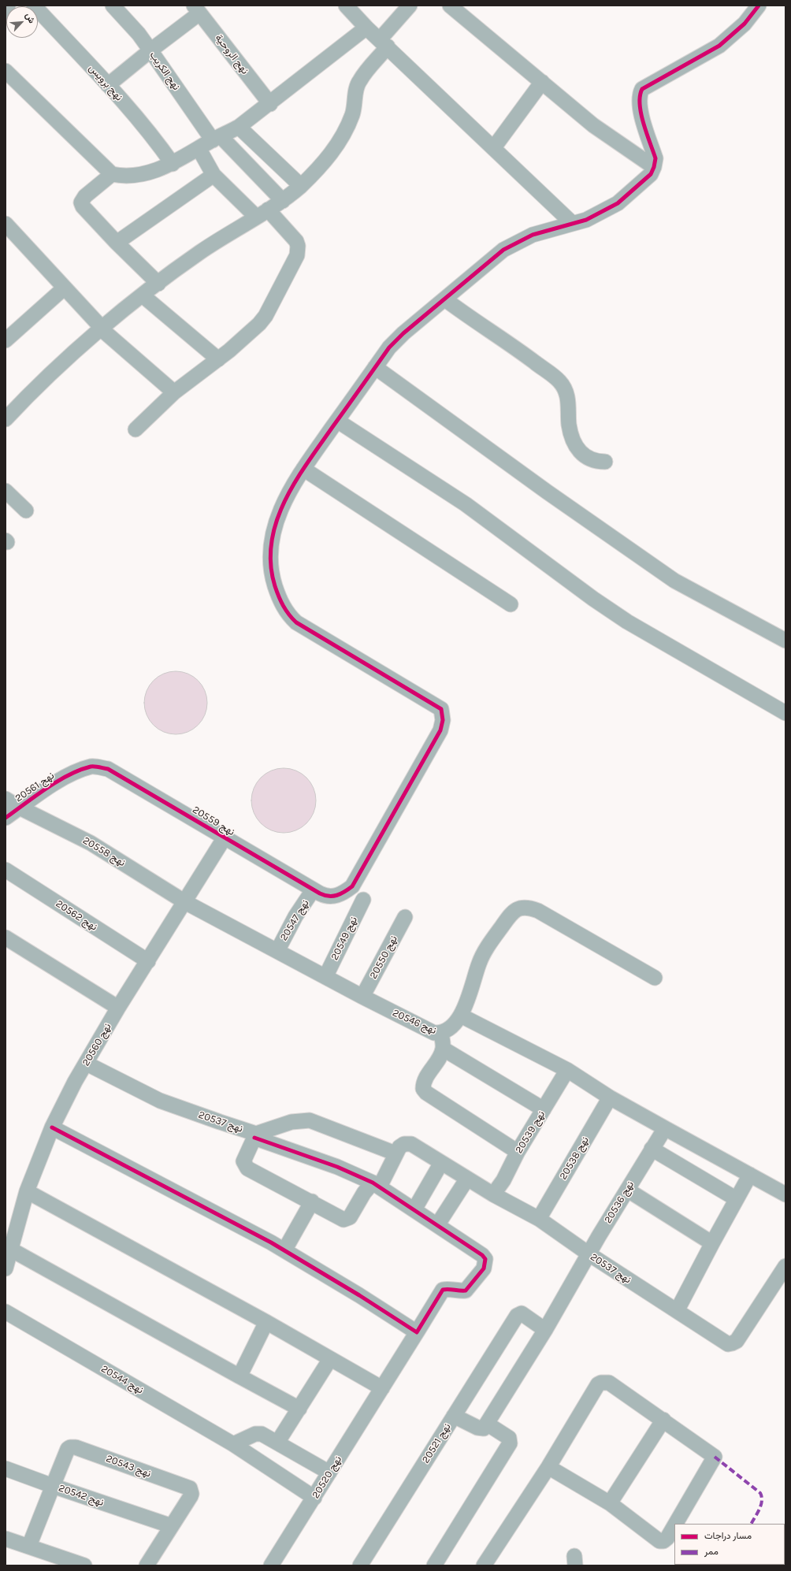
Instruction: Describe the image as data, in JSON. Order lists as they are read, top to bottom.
{
  "streets": {
    "street": [
      "نهج الروحية",
      "نهج الكريب",
      "نهج برويس",
      "نهج 20561",
      "نهج 20559",
      "نهج 20558",
      "نهج 20562",
      "نهج 20547",
      "نهج 20549",
      "نهج 20550",
      "نهج 20546",
      "نهج 20560",
      "نهج 20537",
      "نهج 20539",
      "نهج 20538",
      "نهج 20536",
      "نهج 20544",
      "نهج 20521",
      "نهج 20543",
      "نهج 20520",
      "نهج 20542"
    ]
  },
  "crossings": [
    ["نهج 20561", "نهج 20559"],
    ["نهج 20561", "نهج 20558"],
    ["نهج 20559", "نهج 20547"],
    ["نهج 20559", "نهج 20560"],
    ["نهج 20558", "نهج 20546"],
    ["نهج 20558", "نهج 20560"],
    ["نهج 20562", "نهج 20560"],
    ["نهج 20547", "نهج 20546"],
    ["نهج 20549", "نهج 20546"],
    ["نهج 20550", "نهج 20546"],
    ["نهج 20546", "نهج 20560"],
    ["نهج 20560", "نهج 20537"],
    ["نهج 20537", "نهج 20539"],
    ["نهج 20537", "نهج 20538"],
    ["نهج 20537", "نهج 20536"],
    ["نهج 20536", "نهج 20521"],
    ["نهج 20544", "نهج 20520"],
    ["نهج 20543", "نهج 20542"]
  ],
  "legend": ["مسار دراجات", "ممر"],
  "north": "top right"
}
